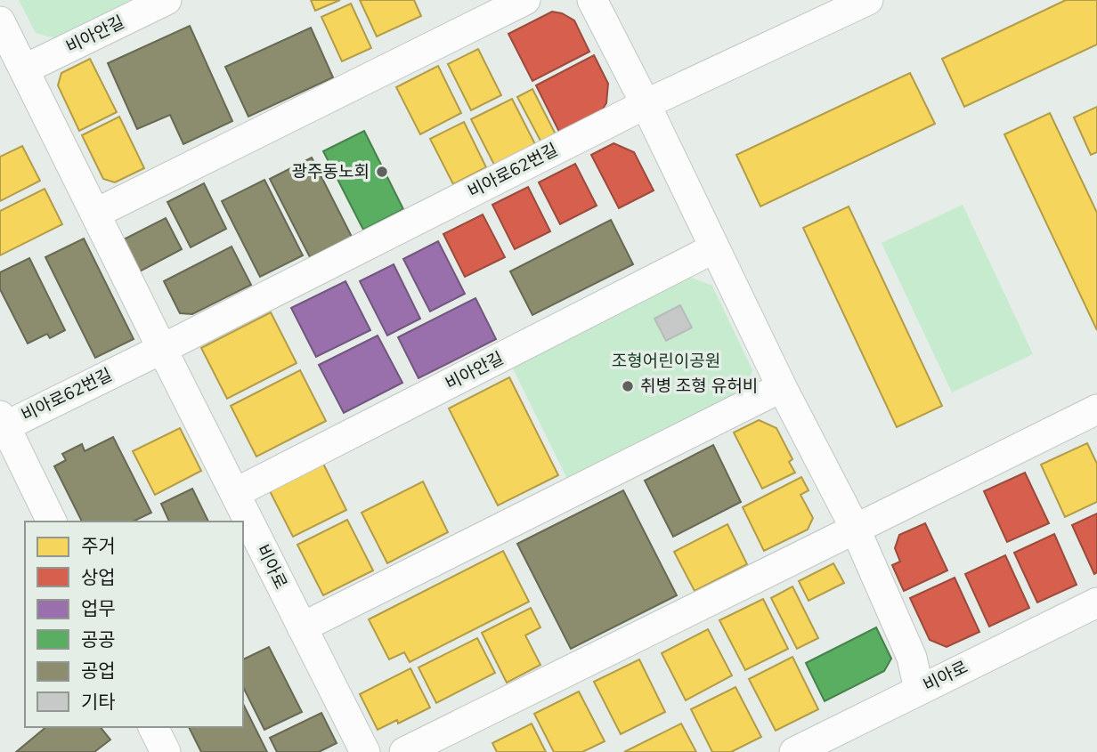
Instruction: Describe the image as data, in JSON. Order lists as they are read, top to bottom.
{
  "streets": {
    "street": ["비아안길", "비아로62번길", "비아로"]
  },
  "crossings": [
    ["비아안길", "비아로"],
    ["비아로62번길", "비아로"]
  ],
  "parks": ["조형어린이공원"],
  "places": ["광주동노회", "취병 조형 유허비"],
  "legend": [
    "주거",
    "상업",
    "업무",
    "공공",
    "공업",
    "기타"
  ]
}
